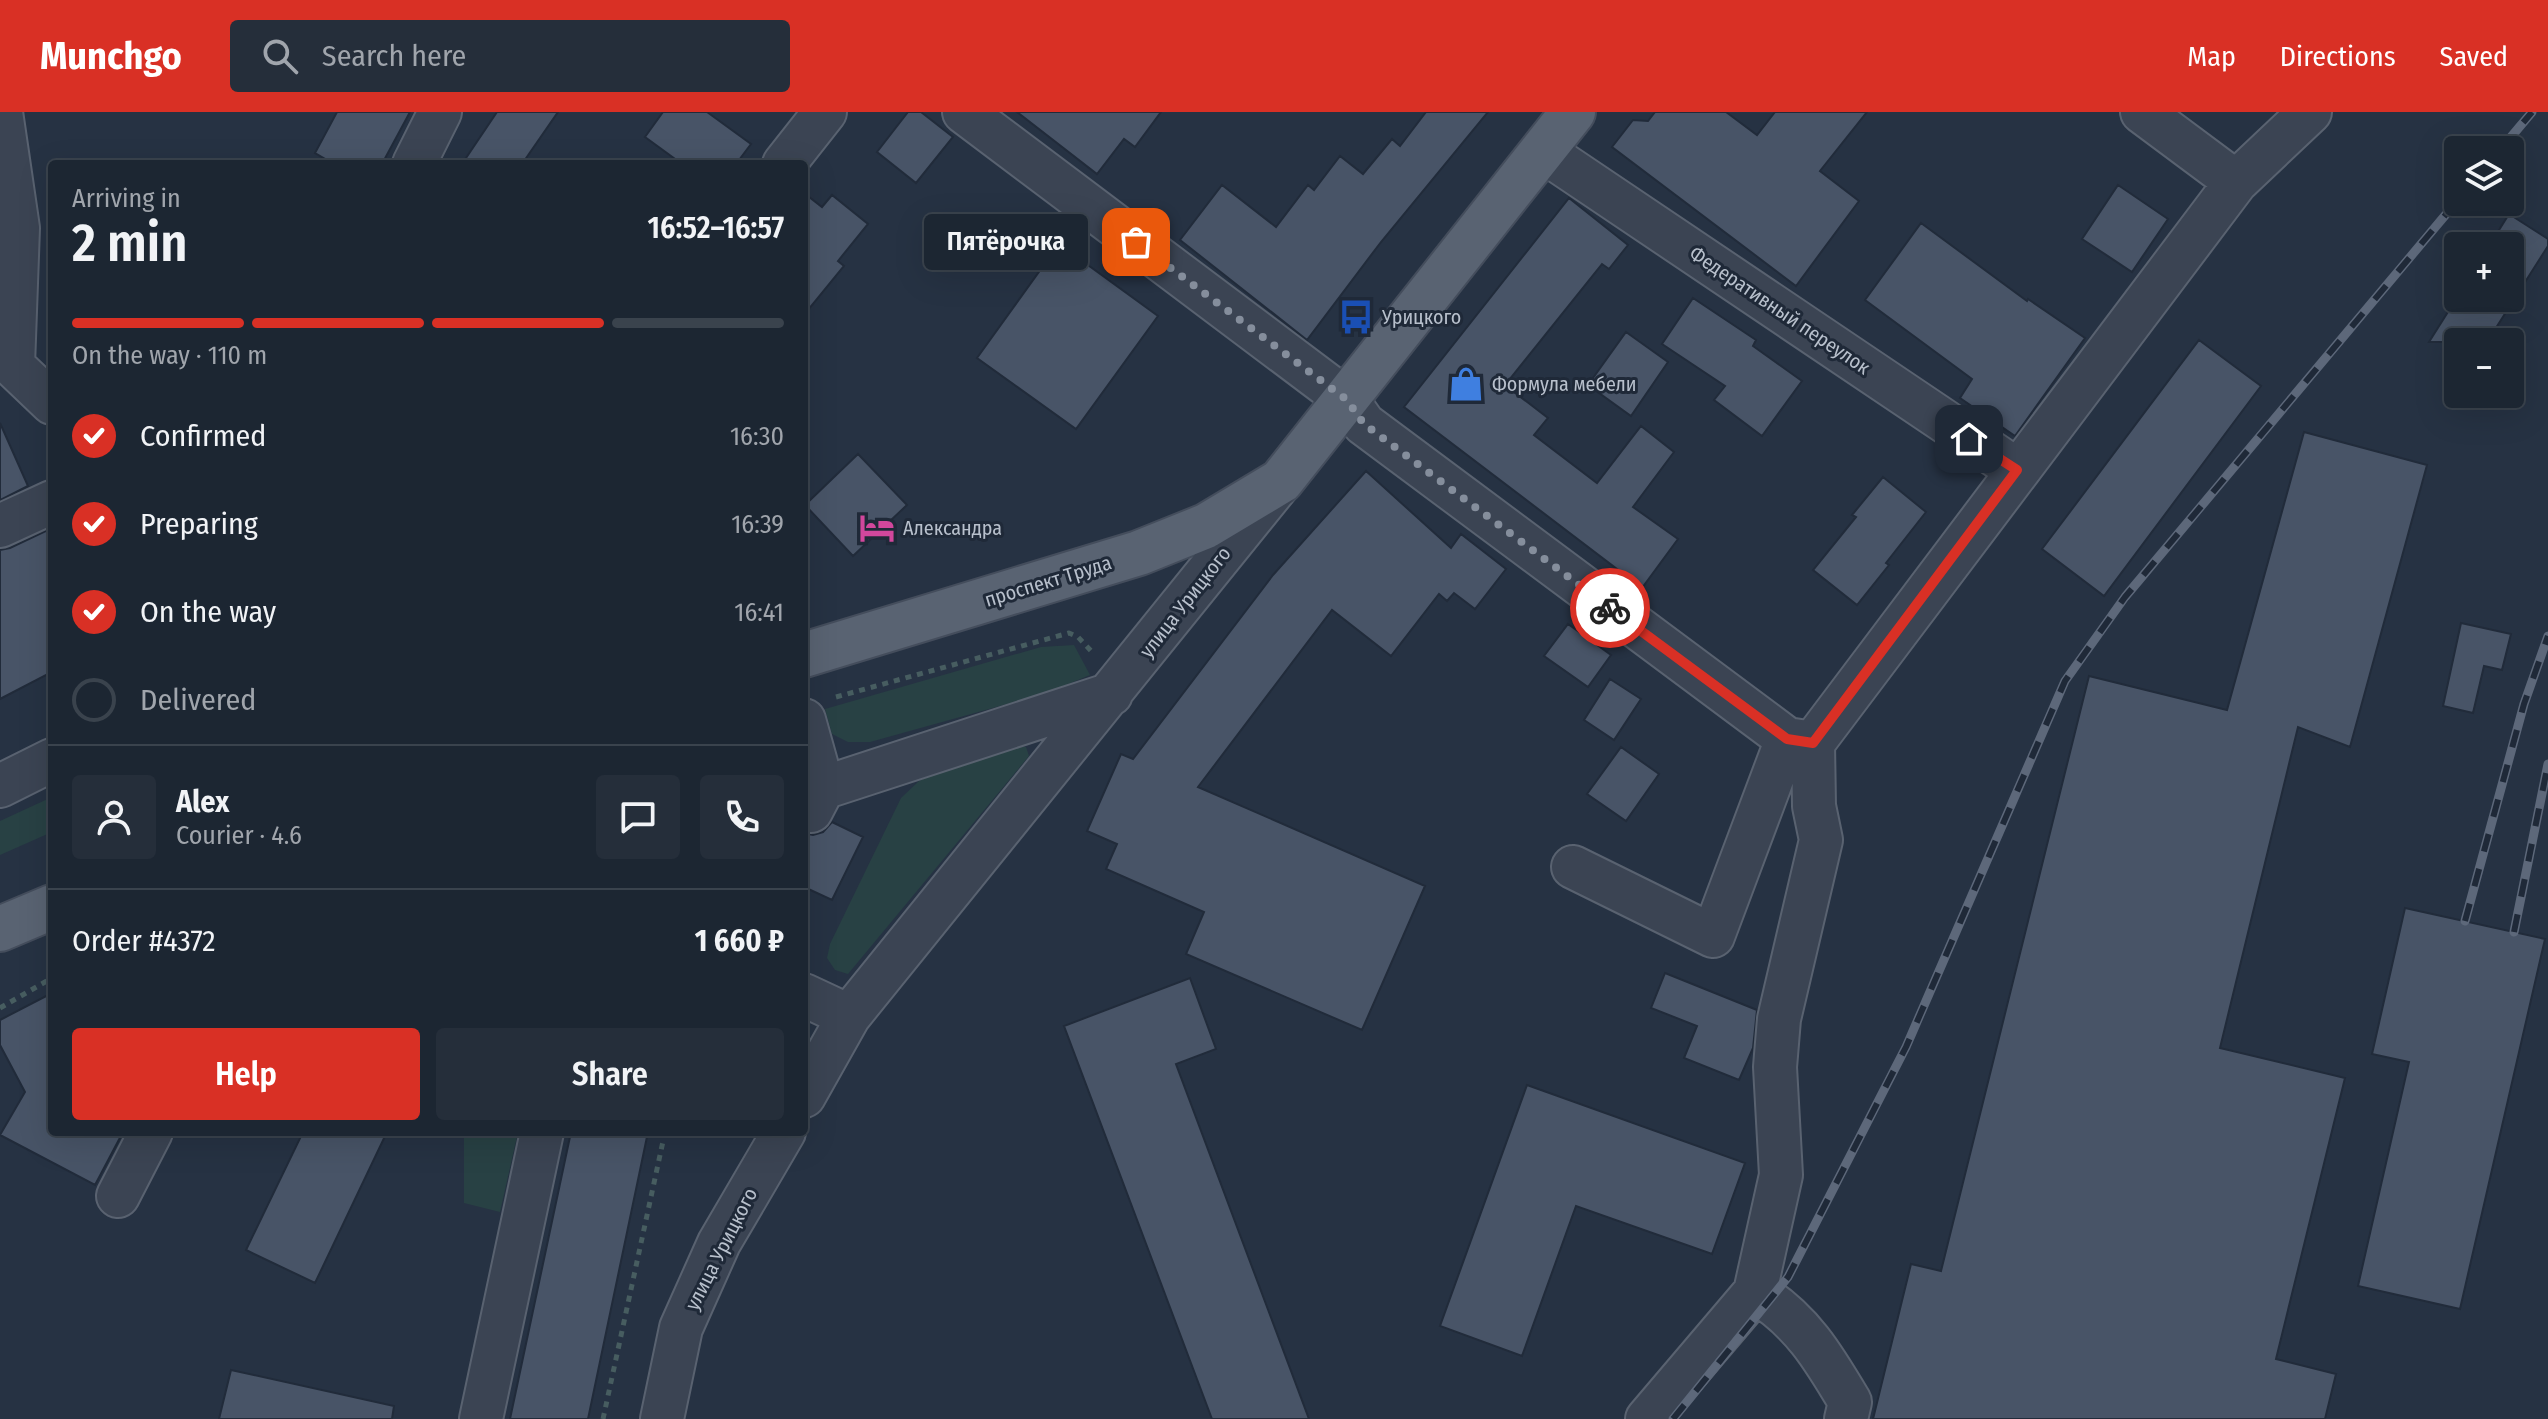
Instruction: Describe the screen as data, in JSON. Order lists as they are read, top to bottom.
{
  "streets": {
    "main road": ["проспект Труда", "улица Урицкого"],
    "street": ["Федеративный переулок"]
  },
  "crossings": [
    ["Федеративный переулок", "улица Урицкого"],
    ["проспект Труда", "улица Урицкого"]
  ],
  "places": {
    "other": ["Пятёрочка"],
    "bus stop": ["Урицкого"],
    "shop": ["Формула мебели"],
    "hotel": ["Александра"]
  },
  "page": {
    "header": "Munchgo",
    "search": "Search here",
    "nav": ["Map", "Directions", "Saved"],
    "map_buttons": ["+", "−"],
    "heading": ["2 min", "Arriving in", "16:52–16:57"],
    "panel": [
      "Alex",
      "Courier · 4.6",
      "Order #4372",
      "1 660 ₽"
    ],
    "bubble": "Пятёрочка",
    "bar": "On the way · 110 m",
    "list": [
      ["Confirmed", "16:30"],
      ["Preparing", "16:39"],
      ["On the way", "16:41"],
      "Delivered"
    ],
    "buttons": ["Help", "Share"]
  }
}
